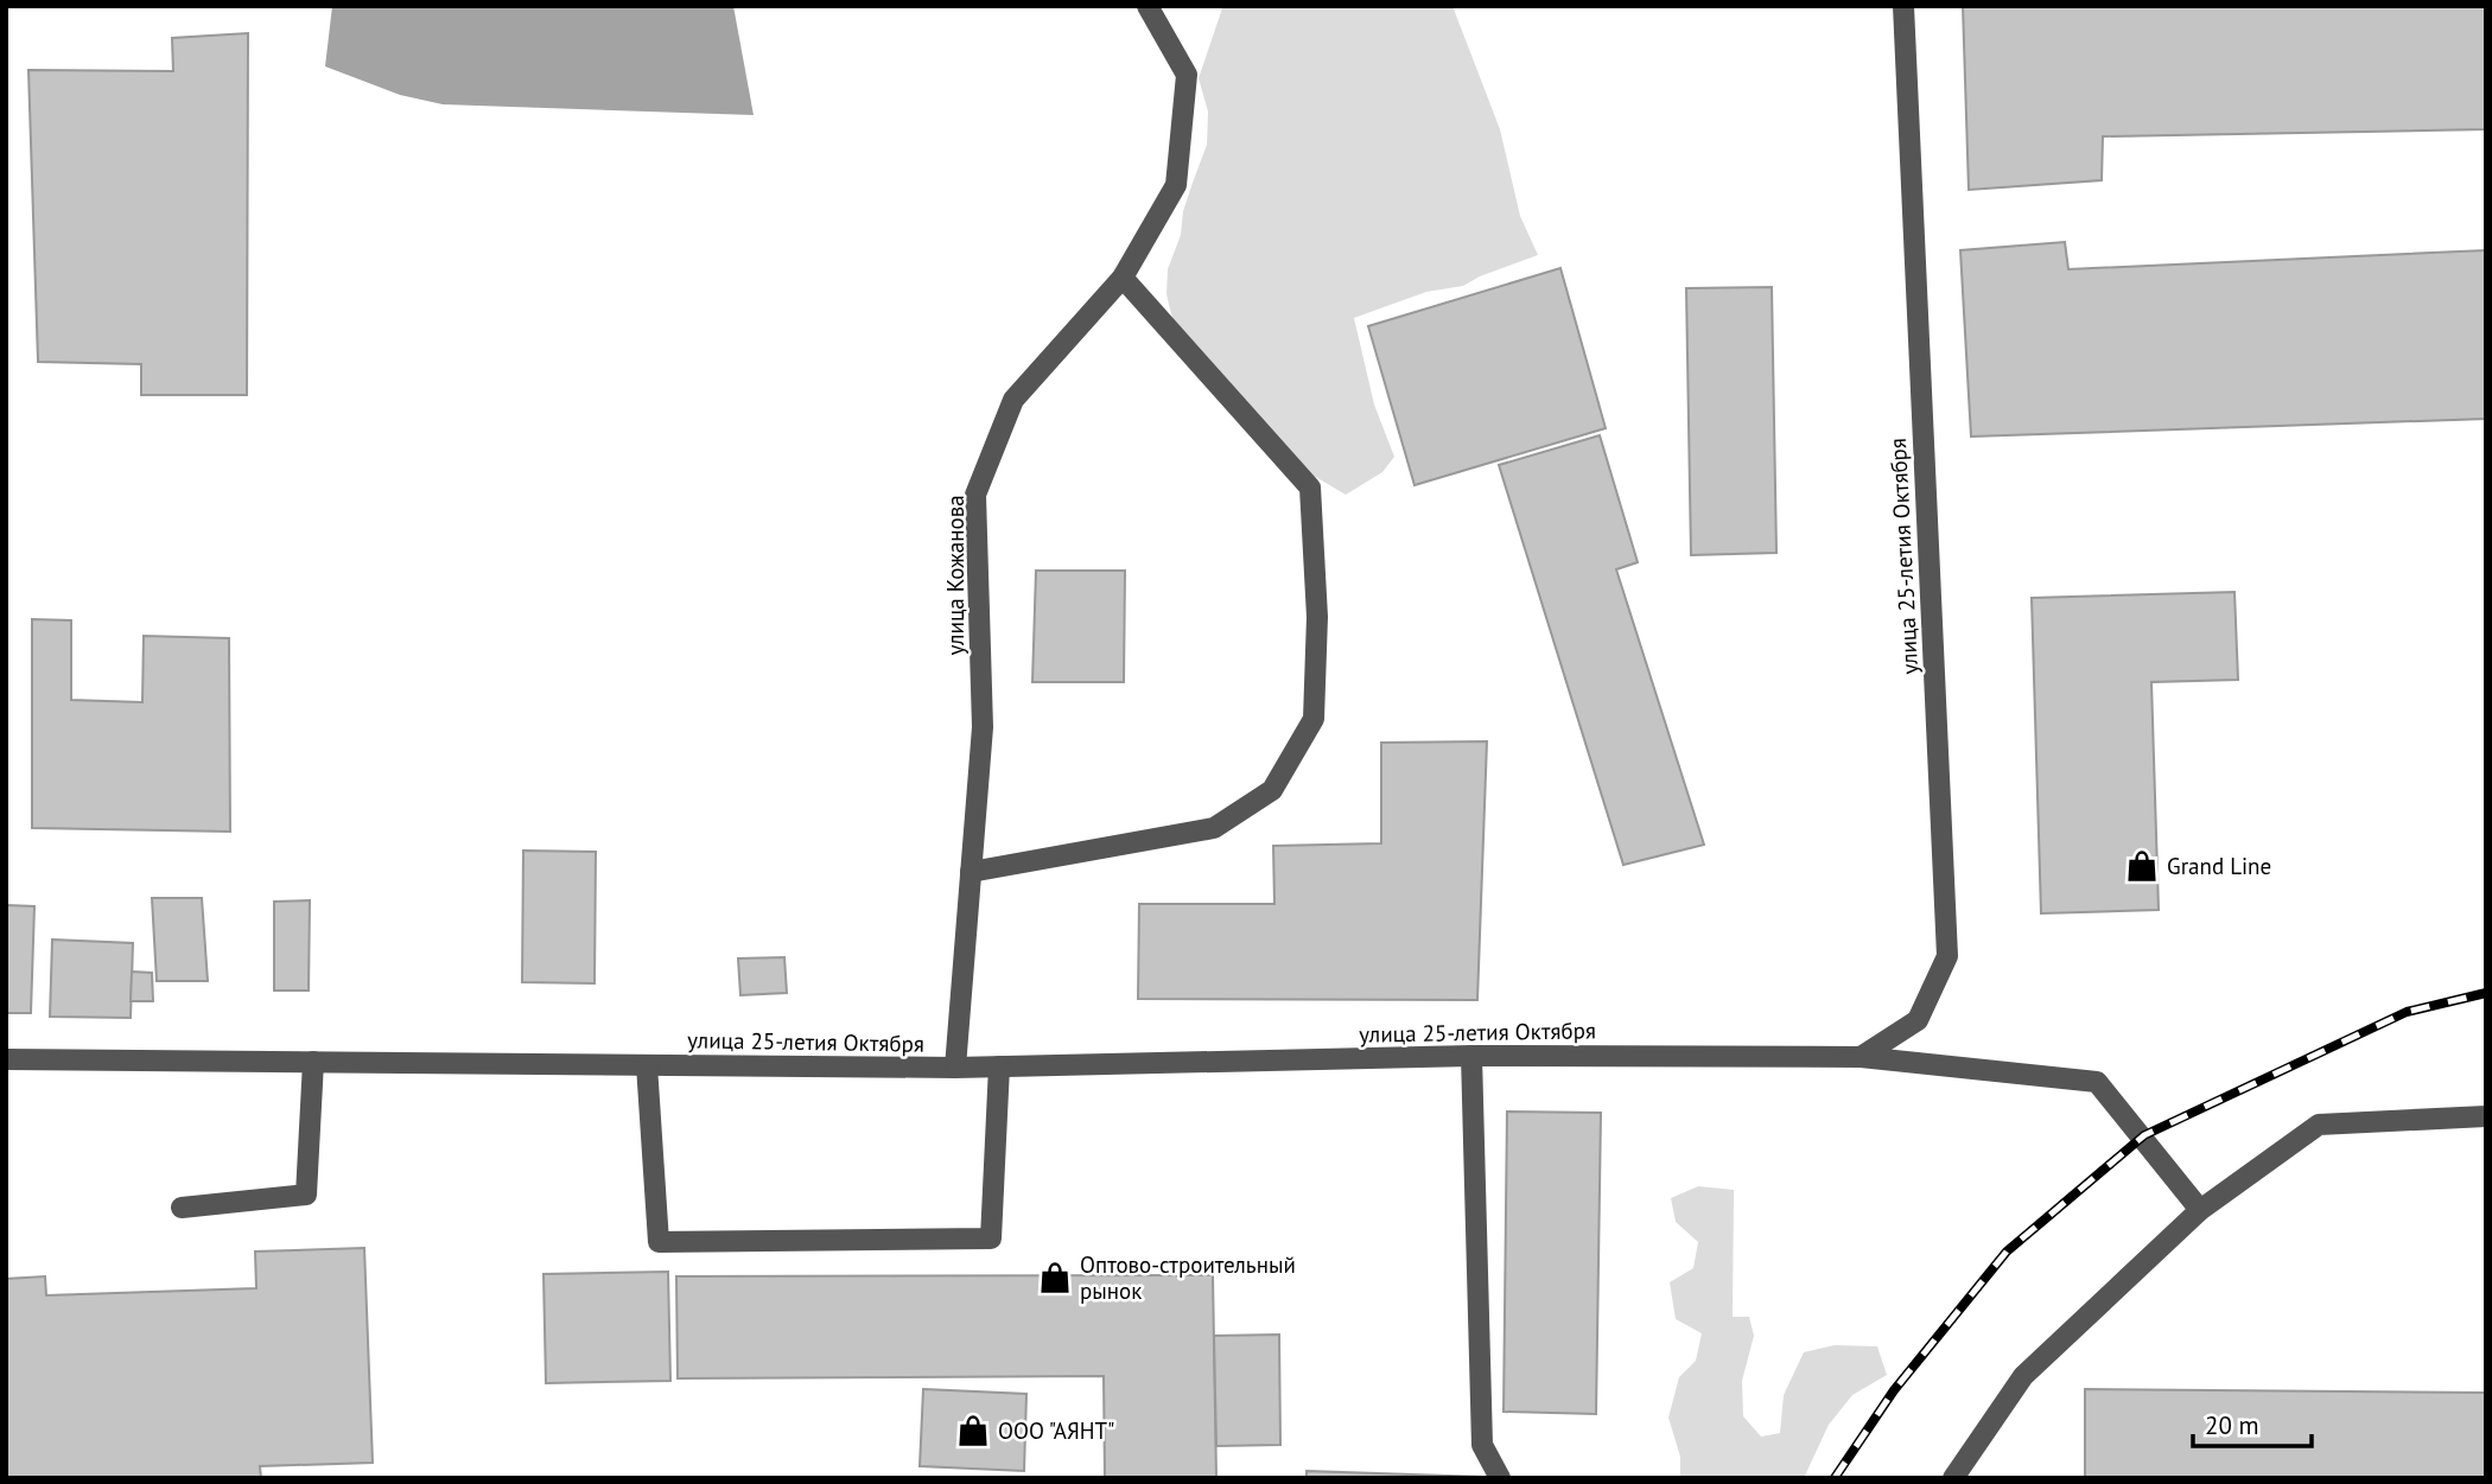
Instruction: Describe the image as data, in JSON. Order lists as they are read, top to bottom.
{
  "streets": {
    "street": ["улица 25-летия Октября", "улица Кожанова"]
  },
  "crossings": [
    ["улица 25-летия Октября", "улица Кожанова"]
  ],
  "places": {
    "shop": ["Grand Line", "Оптово-строительный рынок", "ООО \"АЯНТ\""]
  },
  "scale_bar": "20 m"
}
